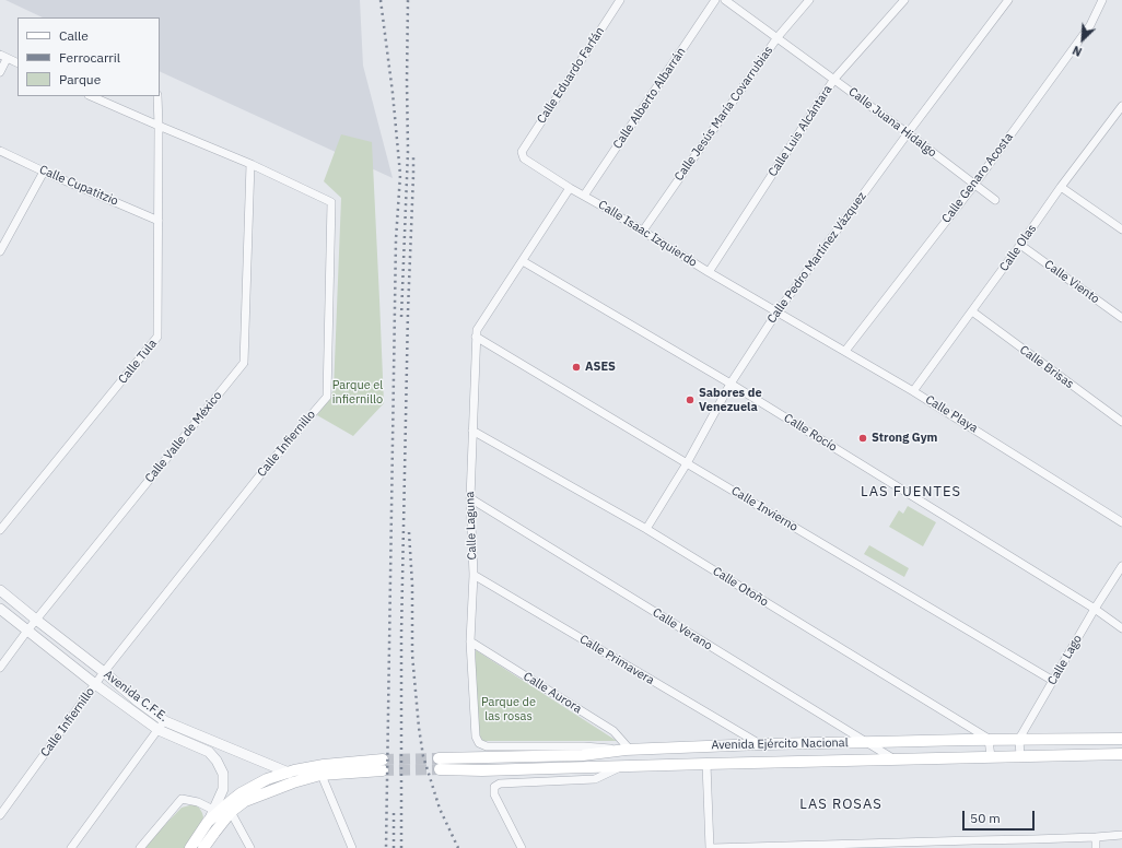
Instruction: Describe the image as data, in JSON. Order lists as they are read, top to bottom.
{
  "streets": {
    "main road": ["Avenida Ejército Nacional"],
    "street": [
      "Calle Eduardo Farfán",
      "Calle Alberto Albarrán",
      "Calle Jesús María Covarrubias",
      "Calle Juana Hidalgo",
      "Calle Luis Alcántara",
      "Calle Genaro Acosta",
      "Calle Cupatitzio",
      "Calle Isaac Izquierdo",
      "Calle Olas",
      "Calle Pedro Martínez Vázquez",
      "Calle Viento",
      "Calle Tula",
      "Calle Brisas",
      "Calle Playa",
      "Calle Rocío",
      "Calle Valle de México",
      "Calle Infiernillo",
      "Calle Invierno",
      "Calle Laguna",
      "Calle Otoño",
      "Calle Verano",
      "Calle Primavera",
      "Calle Lago",
      "Calle Aurora",
      "Avenida C.F.E."
    ]
  },
  "crossings": [
    ["Calle Eduardo Farfán", "Calle Isaac Izquierdo"],
    ["Calle Alberto Albarrán", "Calle Isaac Izquierdo"],
    ["Calle Jesús María Covarrubias", "Calle Juana Hidalgo"],
    ["Calle Jesús María Covarrubias", "Calle Isaac Izquierdo"],
    ["Calle Juana Hidalgo", "Calle Luis Alcántara"],
    ["Calle Juana Hidalgo", "Calle Genaro Acosta"],
    ["Calle Juana Hidalgo", "Calle Pedro Martínez Vázquez"],
    ["Calle Luis Alcántara", "Calle Isaac Izquierdo"],
    ["Calle Genaro Acosta", "Calle Playa"],
    ["Calle Cupatitzio", "Calle Tula"],
    ["Calle Isaac Izquierdo", "Calle Pedro Martínez Vázquez"],
    ["Calle Isaac Izquierdo", "Calle Playa"],
    ["Calle Isaac Izquierdo", "Calle Laguna"],
    ["Calle Olas", "Calle Viento"],
    ["Calle Olas", "Calle Brisas"],
    ["Calle Olas", "Calle Playa"],
    ["Calle Pedro Martínez Vázquez", "Calle Playa"],
    ["Calle Pedro Martínez Vázquez", "Calle Rocío"],
    ["Calle Pedro Martínez Vázquez", "Calle Invierno"],
    ["Calle Pedro Martínez Vázquez", "Calle Otoño"],
    ["Calle Tula", "Calle Infiernillo"],
    ["Calle Rocío", "Calle Laguna"],
    ["Calle Rocío", "Calle Lago"],
    ["Calle Valle de México", "Calle Infiernillo"],
    ["Calle Valle de México", "Avenida C.F.E."],
    ["Calle Infiernillo", "Avenida C.F.E."],
    ["Calle Invierno", "Calle Laguna"],
    ["Calle Invierno", "Calle Lago"],
    ["Calle Laguna", "Calle Otoño"],
    ["Calle Laguna", "Calle Verano"],
    ["Calle Laguna", "Calle Primavera"],
    ["Calle Laguna", "Calle Aurora"],
    ["Calle Laguna", "Avenida Ejército Nacional"],
    ["Calle Otoño", "Avenida Ejército Nacional"],
    ["Calle Verano", "Avenida Ejército Nacional"],
    ["Calle Primavera", "Avenida Ejército Nacional"],
    ["Calle Lago", "Avenida Ejército Nacional"],
    ["Calle Aurora", "Avenida Ejército Nacional"]
  ],
  "districts": ["LAS FUENTES", "LAS ROSAS"],
  "parks": ["Parque el infiernillo", "Parque de las rosas"],
  "places": ["ASES", "Sabores de Venezuela", "Strong Gym"],
  "legend": ["Calle", "Ferrocarril", "Parque"],
  "scale_bar": "50 m",
  "north": "bottom left"
}
